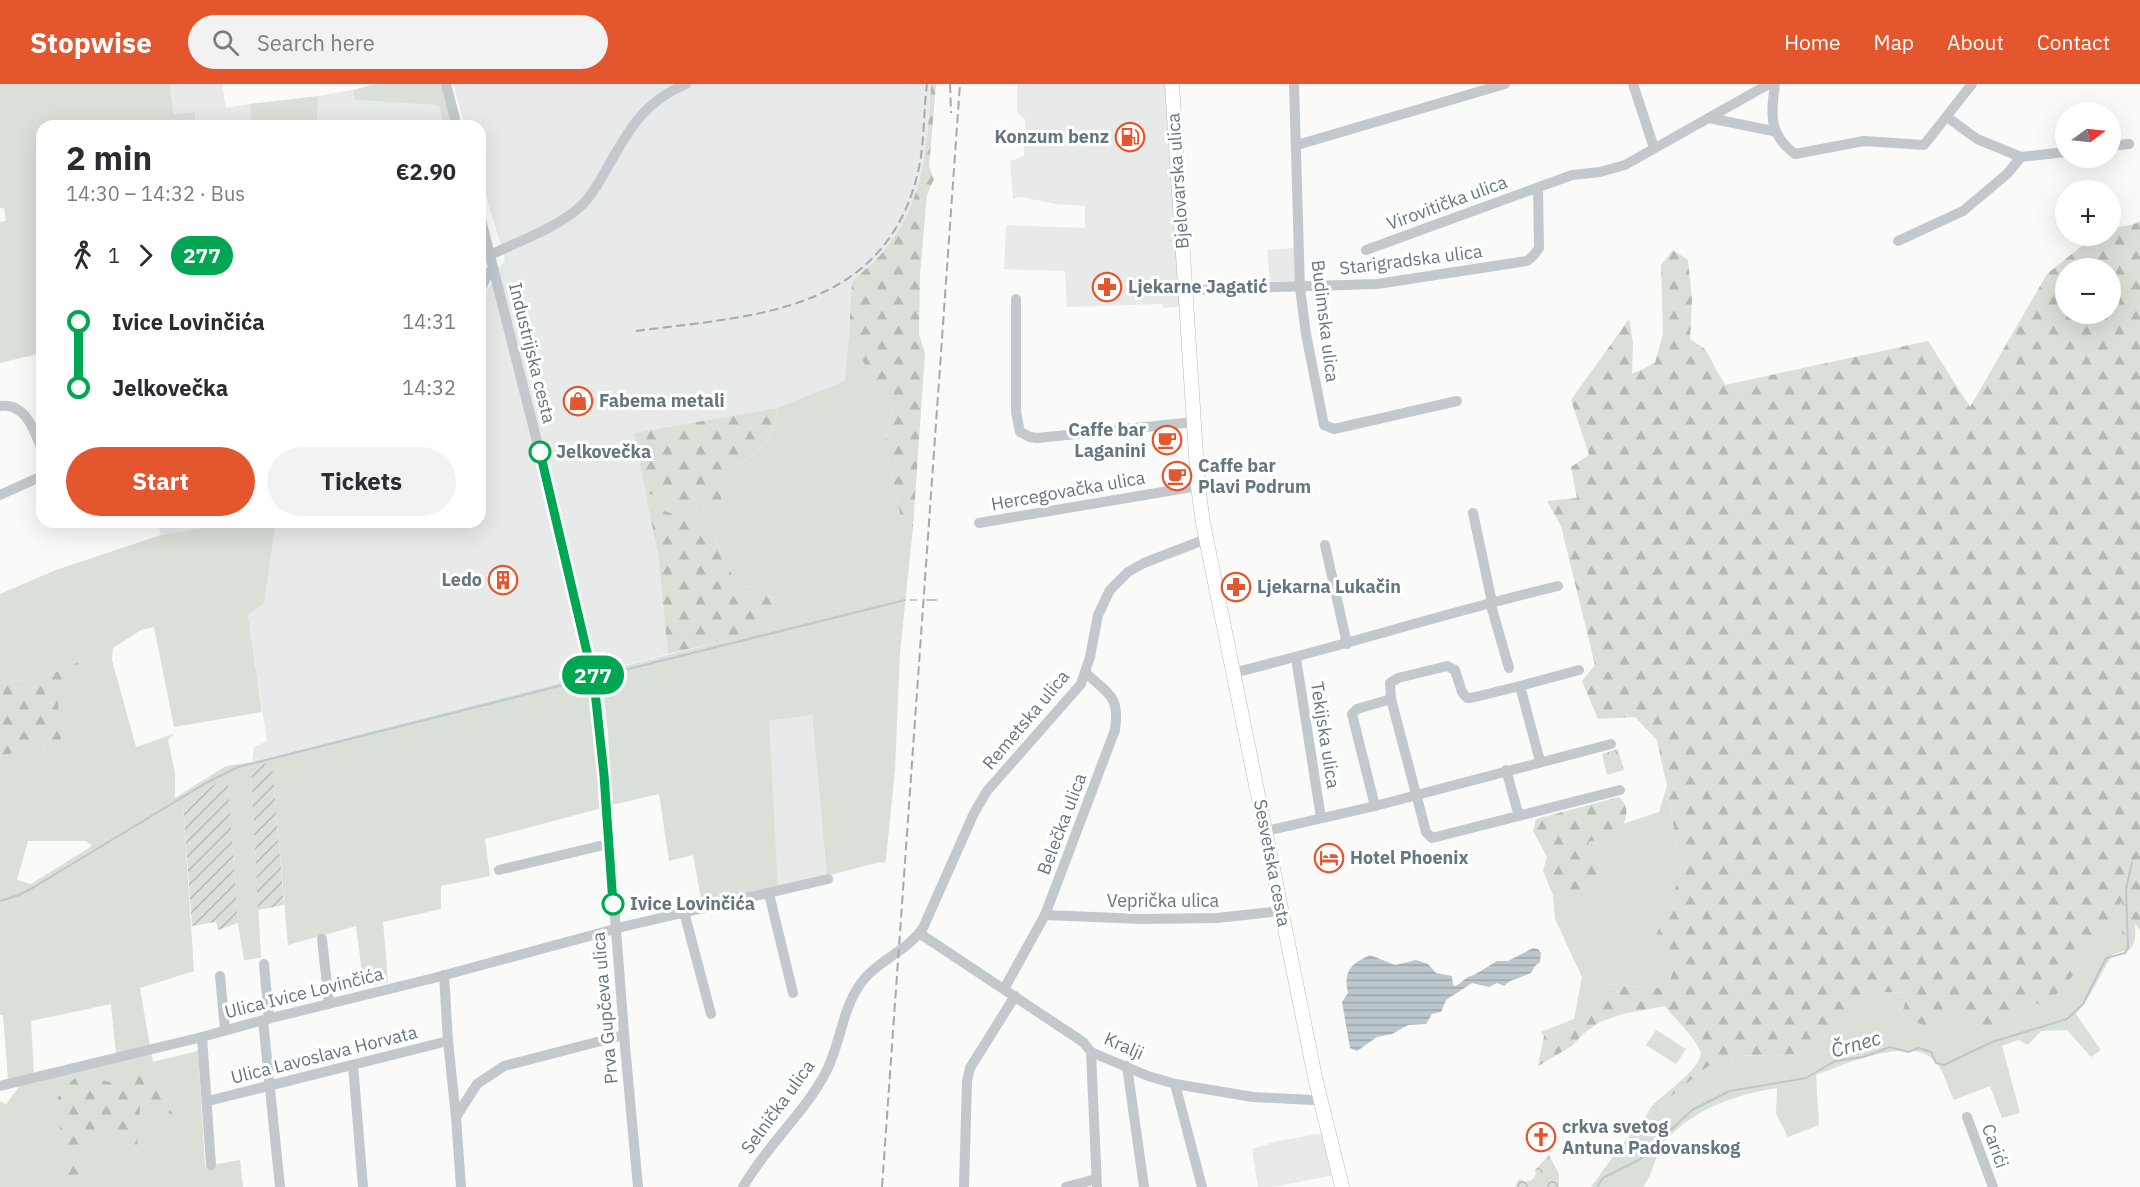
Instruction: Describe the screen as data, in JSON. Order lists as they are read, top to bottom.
{
  "streets": {
    "main road": ["Bjelovarska ulica", "Sesvetska cesta"],
    "street": [
      "Virovitička ulica",
      "Starigradska ulica",
      "Budimska ulica",
      "Industrijska cesta",
      "Hercegovačka ulica",
      "Remetska ulica",
      "Tekijska ulica",
      "Belečka ulica",
      "Veprička ulica",
      "Ulica Ivice Lovinčića",
      "Prva Gupčeva ulica",
      "Kralji",
      "Ulica Lavoslava Horvata",
      "Selnička ulica",
      "Carići"
    ]
  },
  "crossings": [
    ["Bjelovarska ulica", "Starigradska ulica"],
    ["Bjelovarska ulica", "Hercegovačka ulica"],
    ["Bjelovarska ulica", "Remetska ulica"],
    ["Bjelovarska ulica", "Sesvetska cesta"],
    ["Virovitička ulica", "Starigradska ulica"],
    ["Starigradska ulica", "Budimska ulica"],
    ["Industrijska cesta", "Prva Gupčeva ulica"],
    ["Remetska ulica", "Belečka ulica"],
    ["Remetska ulica", "Sesvetska cesta"],
    ["Remetska ulica", "Kralji"],
    ["Remetska ulica", "Selnička ulica"],
    ["Belečka ulica", "Veprička ulica"],
    ["Belečka ulica", "Kralji"],
    ["Sesvetska cesta", "Veprička ulica"],
    ["Ulica Ivice Lovinčića", "Prva Gupčeva ulica"],
    ["Kralji", "Selnička ulica"]
  ],
  "water": ["Črnec"],
  "places": {
    "fuel station": ["Konzum benz"],
    "pharmacy": ["Ljekarne Jagatić", "Ljekarna Lukačin"],
    "shop": ["Fabema metali"],
    "cafe": ["Caffe bar Laganini", "Caffe bar Plavi Podrum"],
    "other": ["Jelkovečka", "Ivice Lovinčića"],
    "building": ["Ledo"],
    "hotel": ["Hotel Phoenix"],
    "church": ["crkva svetog Antuna Padovanskog"]
  },
  "lines": ["bus line 277"],
  "north": "right",
  "page": {
    "header": "Stopwise",
    "search": "Search here",
    "nav": [
      "Home",
      "Map",
      "About",
      "Contact"
    ],
    "on_map": "277",
    "map_buttons": ["+", "−"],
    "heading": ["2 min", "14:30 – 14:32 · Bus", "€2.90"],
    "legs": ["1", "277"],
    "list": [
      {
        "name": "Ivice Lovinčića",
        "value": "14:31"
      },
      {
        "name": "Jelkovečka",
        "value": "14:32"
      }
    ],
    "buttons": ["Start", "Tickets"]
  }
}
